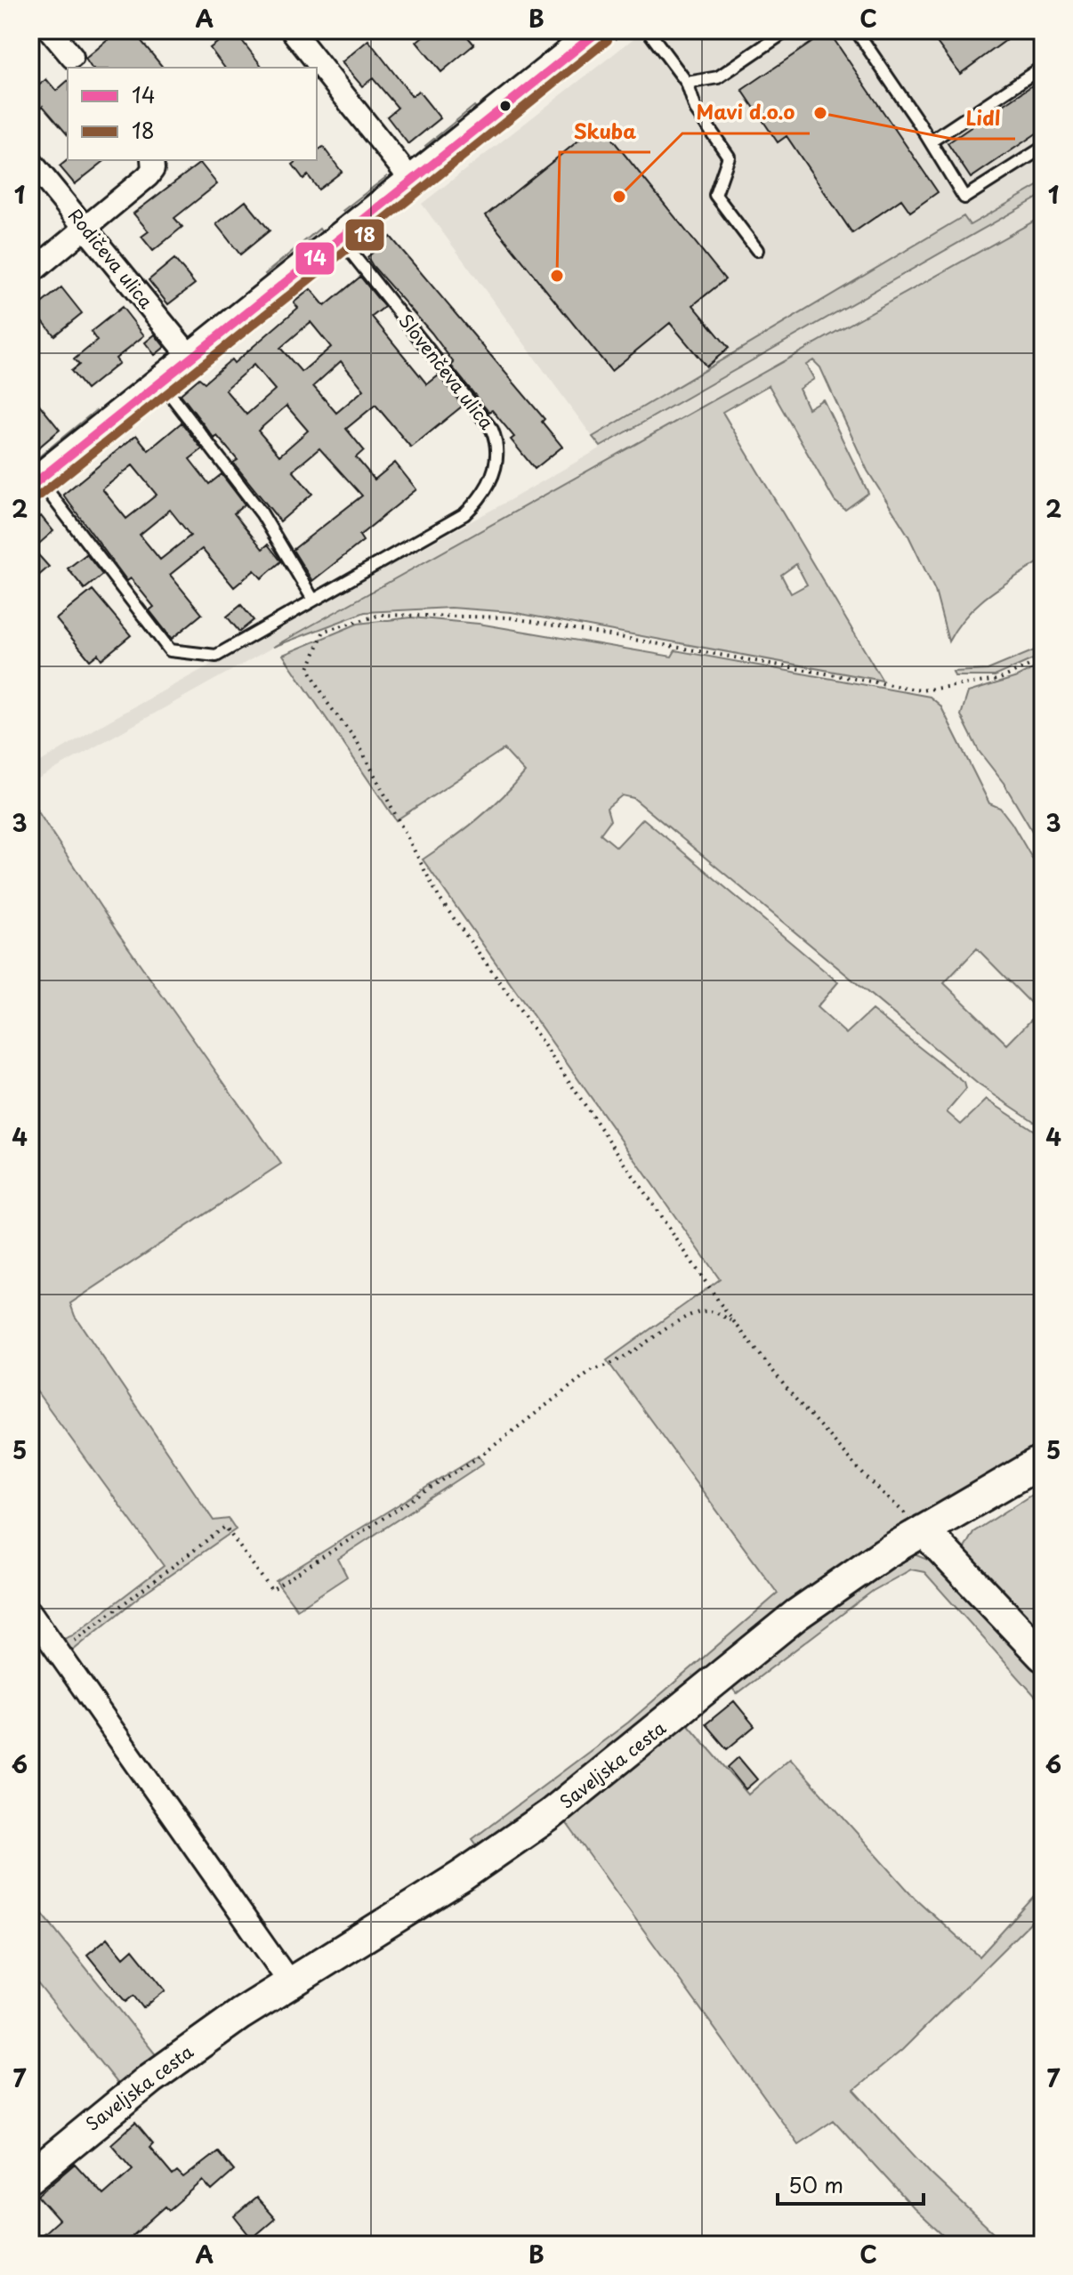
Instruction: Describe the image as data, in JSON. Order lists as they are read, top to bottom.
{
  "streets": {
    "street": ["Rodičeva ulica", "Slovenčeva ulica", "Saveljska cesta"]
  },
  "crossings": [
    ["Rodičeva ulica", "Slovenčeva ulica"]
  ],
  "places": ["Lidl", "Mavi d.o.o", "Skuba"],
  "lines": ["transit line 14", "transit line 18"],
  "legend": ["14", "18"],
  "scale_bar": "50 m",
  "grid": {
    "columns": ["A", "B", "C"],
    "rows": [
      "1",
      "2",
      "3",
      "4",
      "5",
      "6",
      "7"
    ]
  }
}
